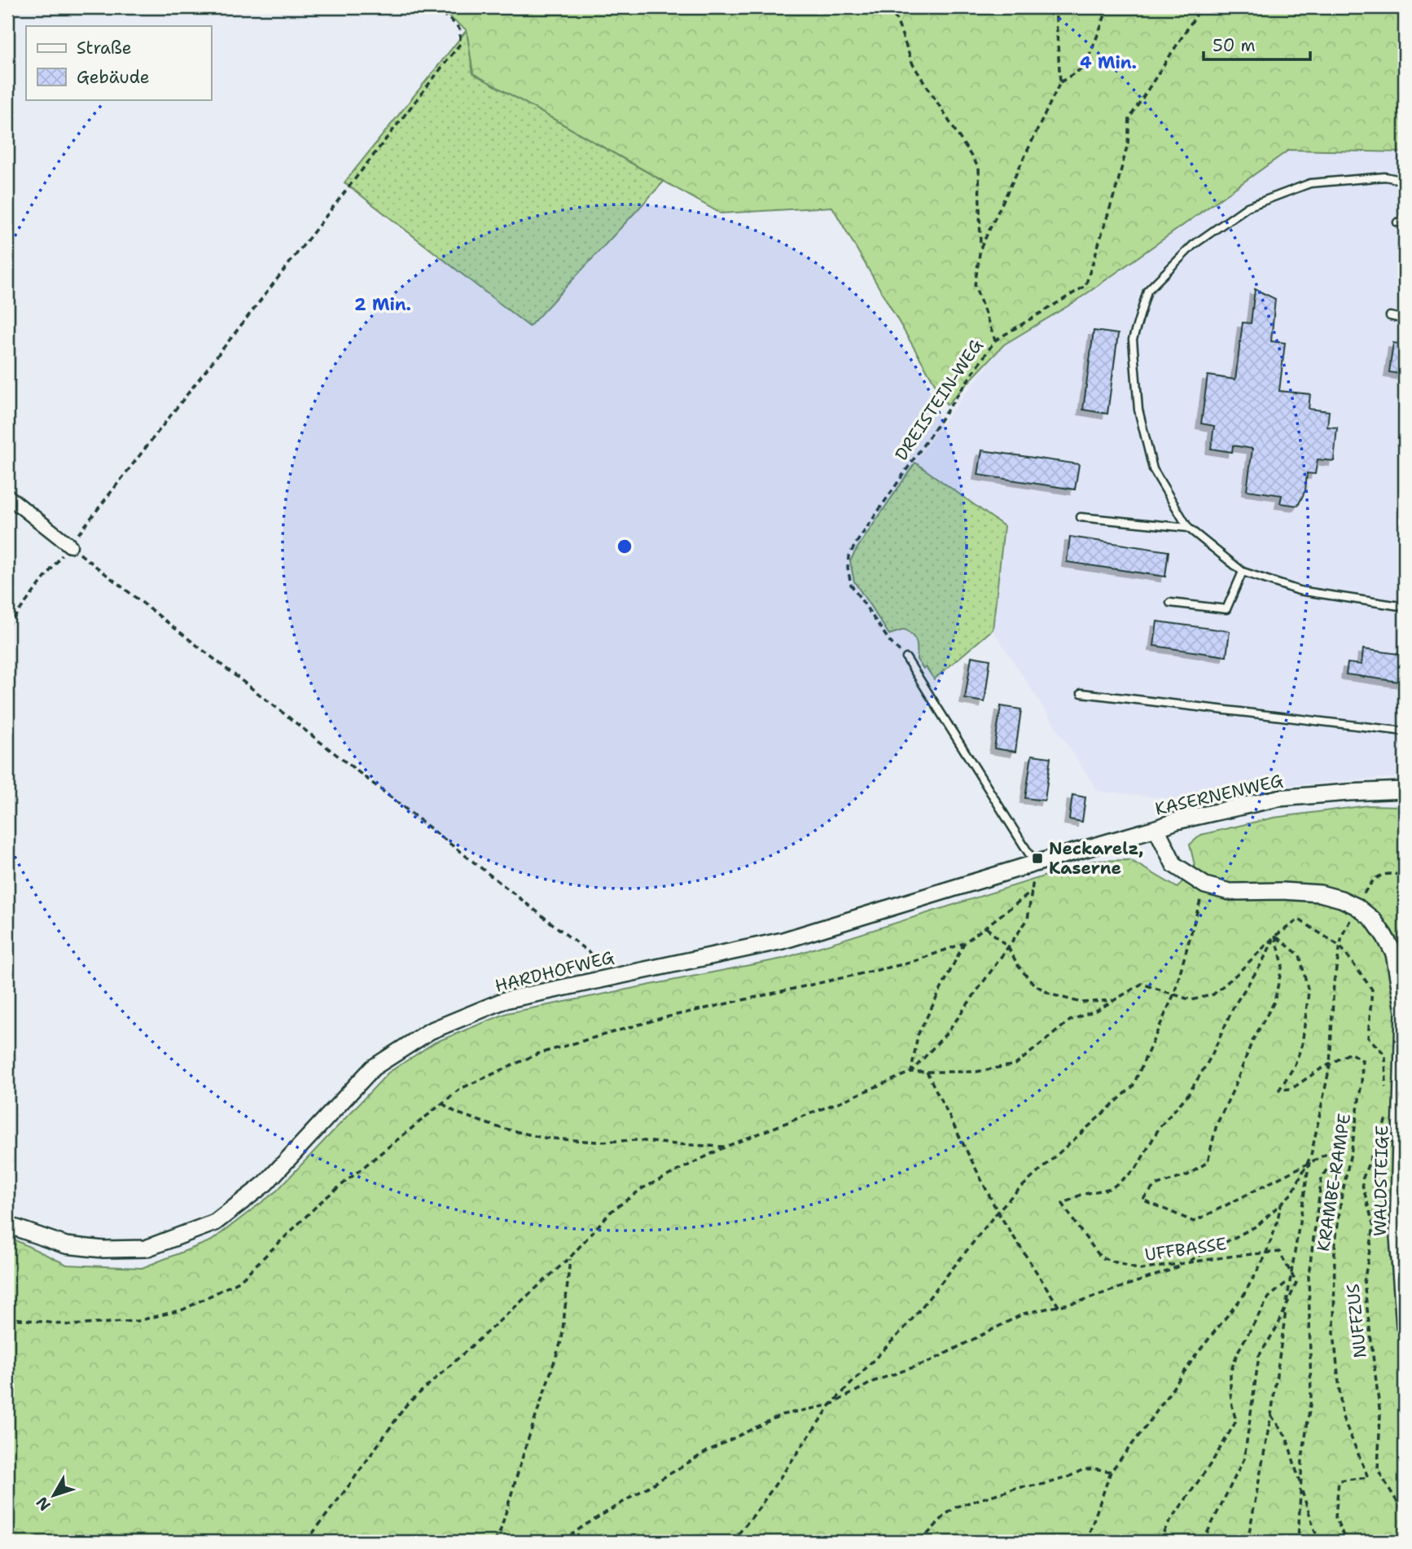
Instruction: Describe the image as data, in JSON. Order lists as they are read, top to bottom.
{
  "streets": {
    "street": ["KASERNENWEG", "HARDHOFWEG", "WALDSTEIGE"],
    "path": [
      "DREISTEIN-WEG",
      "KRAMBE-RAMPE",
      "UFFBASSE",
      "NUFFZUS"
    ]
  },
  "crossings": [
    ["KASERNENWEG", "HARDHOFWEG"],
    ["KASERNENWEG", "WALDSTEIGE"],
    ["KRAMBE-RAMPE", "UFFBASSE"]
  ],
  "places": {
    "transit": ["Neckarelz, Kaserne"]
  },
  "legend": ["Straße", "Gebäude"],
  "scale_bar": "50 m",
  "north": "bottom left",
  "rings": ["4 Min.", "2 Min."]
}
